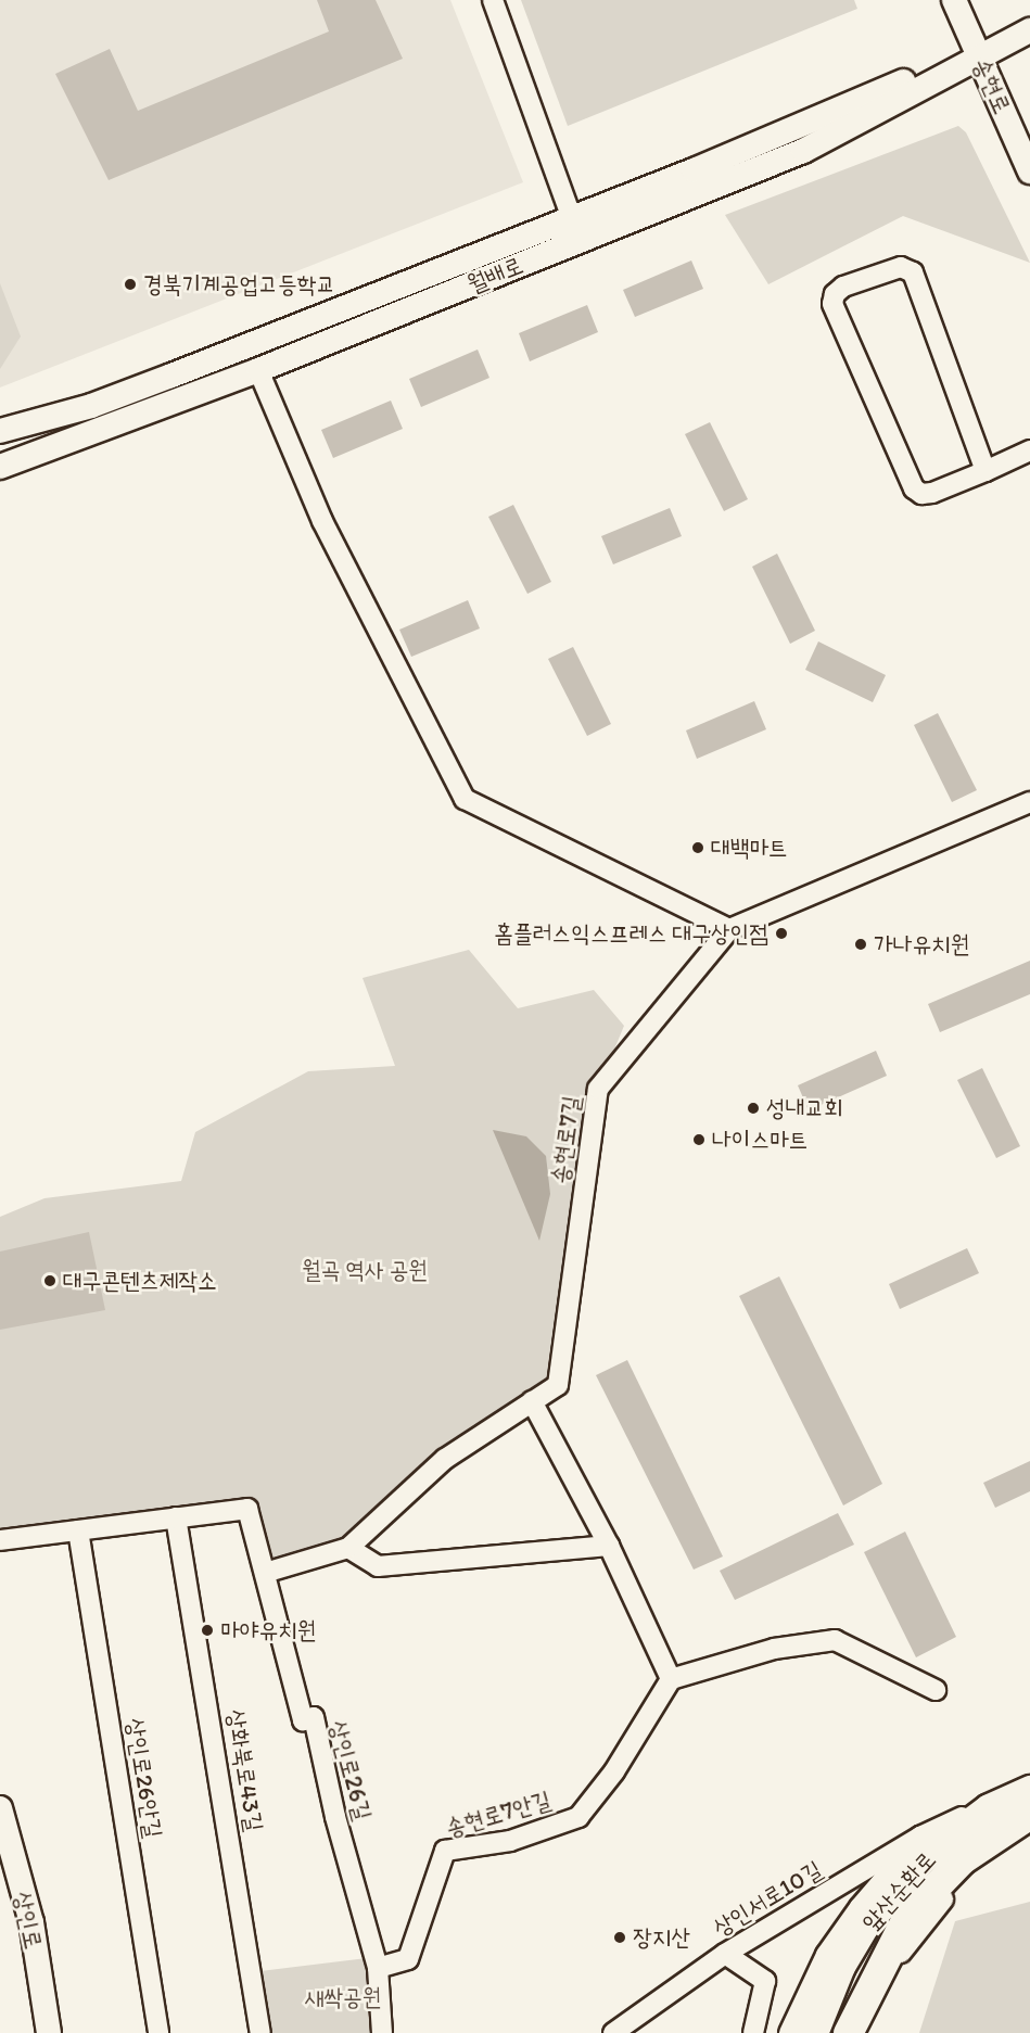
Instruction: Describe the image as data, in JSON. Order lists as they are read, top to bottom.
{
  "streets": {
    "highway": ["앞산순환로"],
    "main road": ["송현로", "월배로", "상인로"],
    "street": [
      "송현로7길",
      "상화북로43길",
      "상인로26길",
      "상인로26안길",
      "송현로7안길",
      "상인서로10길"
    ]
  },
  "crossings": [
    ["송현로", "월배로"],
    ["송현로7길", "상인로26길"],
    ["상화북로43길", "상인로26길"],
    ["상인로26길", "상인로26안길"],
    ["상인로26길", "송현로7안길"],
    ["앞산순환로", "상인서로10길"]
  ],
  "parks": ["월곡 역사 공원", "새싹공원"],
  "places": [
    "경북기계공업고등학교",
    "대백마트",
    "홈플러스익스프레스 대구상인점",
    "가나유치원",
    "성내교회",
    "나이스마트",
    "대구콘텐츠제작소",
    "마야유치원",
    "장지산"
  ]
}
